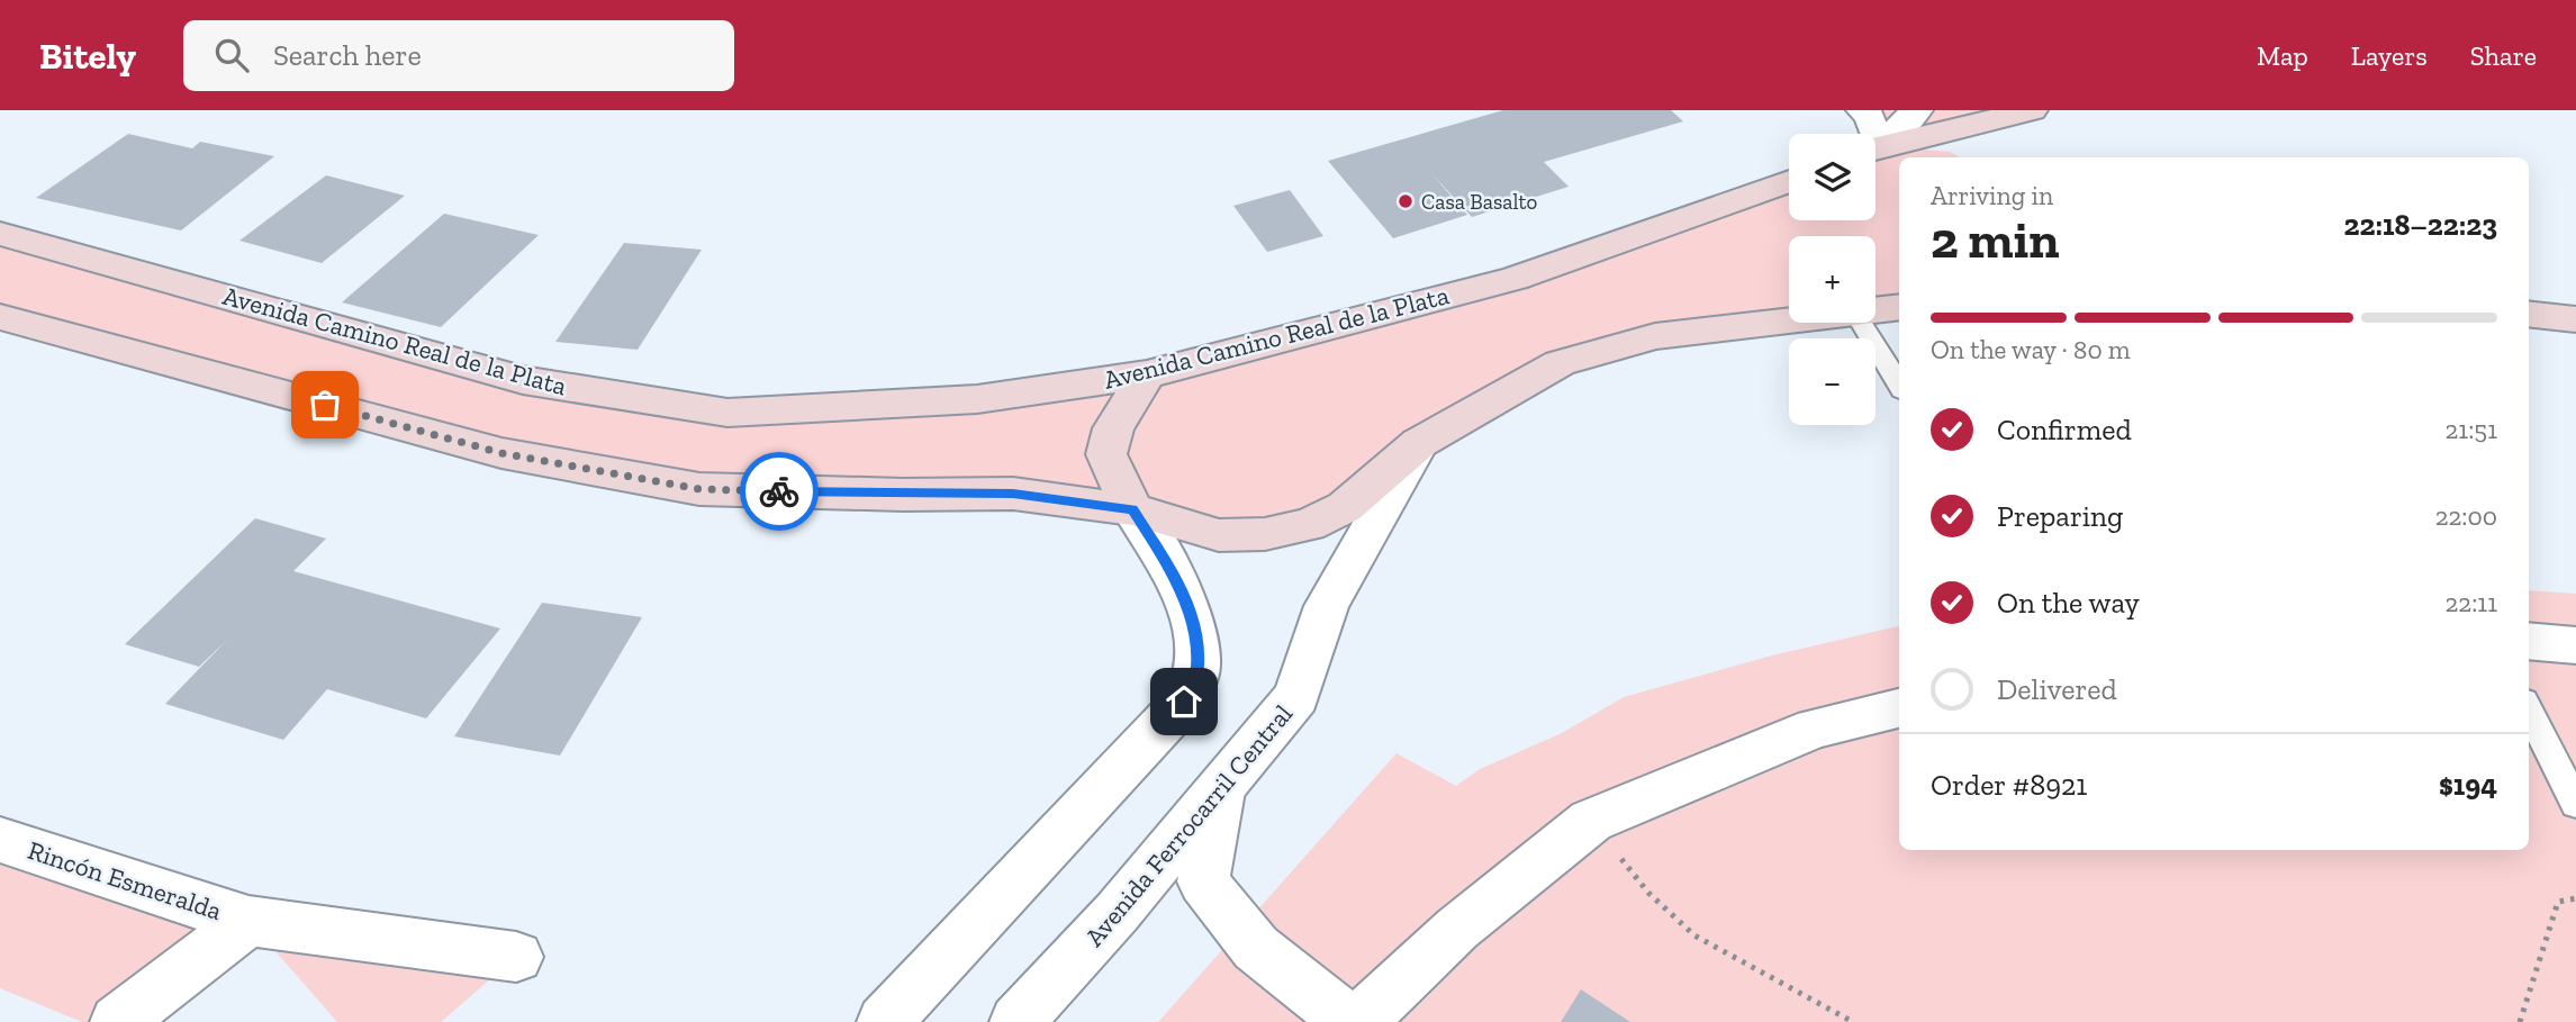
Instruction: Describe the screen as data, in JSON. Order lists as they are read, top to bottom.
{
  "streets": {
    "main road": ["Avenida Camino Real de la Plata"],
    "street": ["Avenida Ferrocarril Central", "Rincón Esmeralda"]
  },
  "places": ["Casa Basalto"],
  "page": {
    "header": "Bitely",
    "search": "Search here",
    "nav": ["Map", "Layers", "Share"],
    "map_buttons": ["+", "−"],
    "heading": ["2 min", "Arriving in", "22:18–22:23"],
    "panel": ["Order #8921", "$194"],
    "bar": "On the way · 80 m",
    "list": [
      ["Confirmed", "21:51"],
      ["Preparing", "22:00"],
      ["On the way", "22:11"],
      "Delivered"
    ]
  }
}
